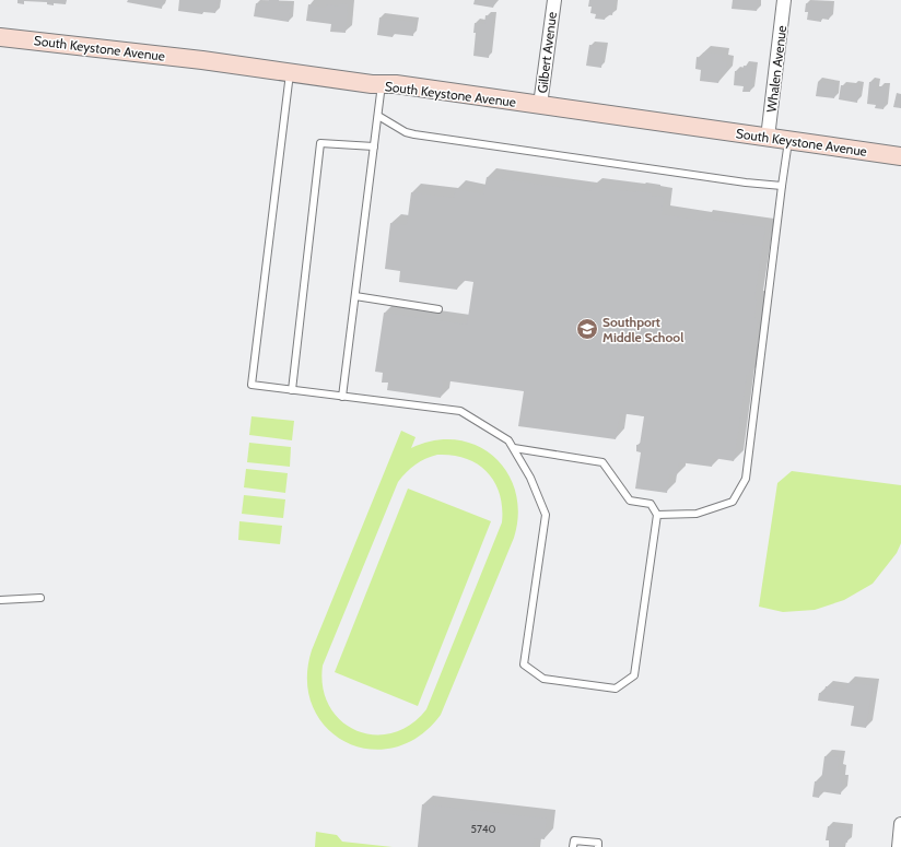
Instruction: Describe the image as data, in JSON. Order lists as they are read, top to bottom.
{
  "streets": {
    "main road": ["South Keystone Avenue"],
    "street": ["Gilbert Avenue", "Whalen Avenue"]
  },
  "crossings": [
    ["South Keystone Avenue", "Gilbert Avenue"],
    ["South Keystone Avenue", "Whalen Avenue"]
  ],
  "places": {
    "school or university": ["Southport Middle School"]
  },
  "house_numbers": ["5740"]
}
